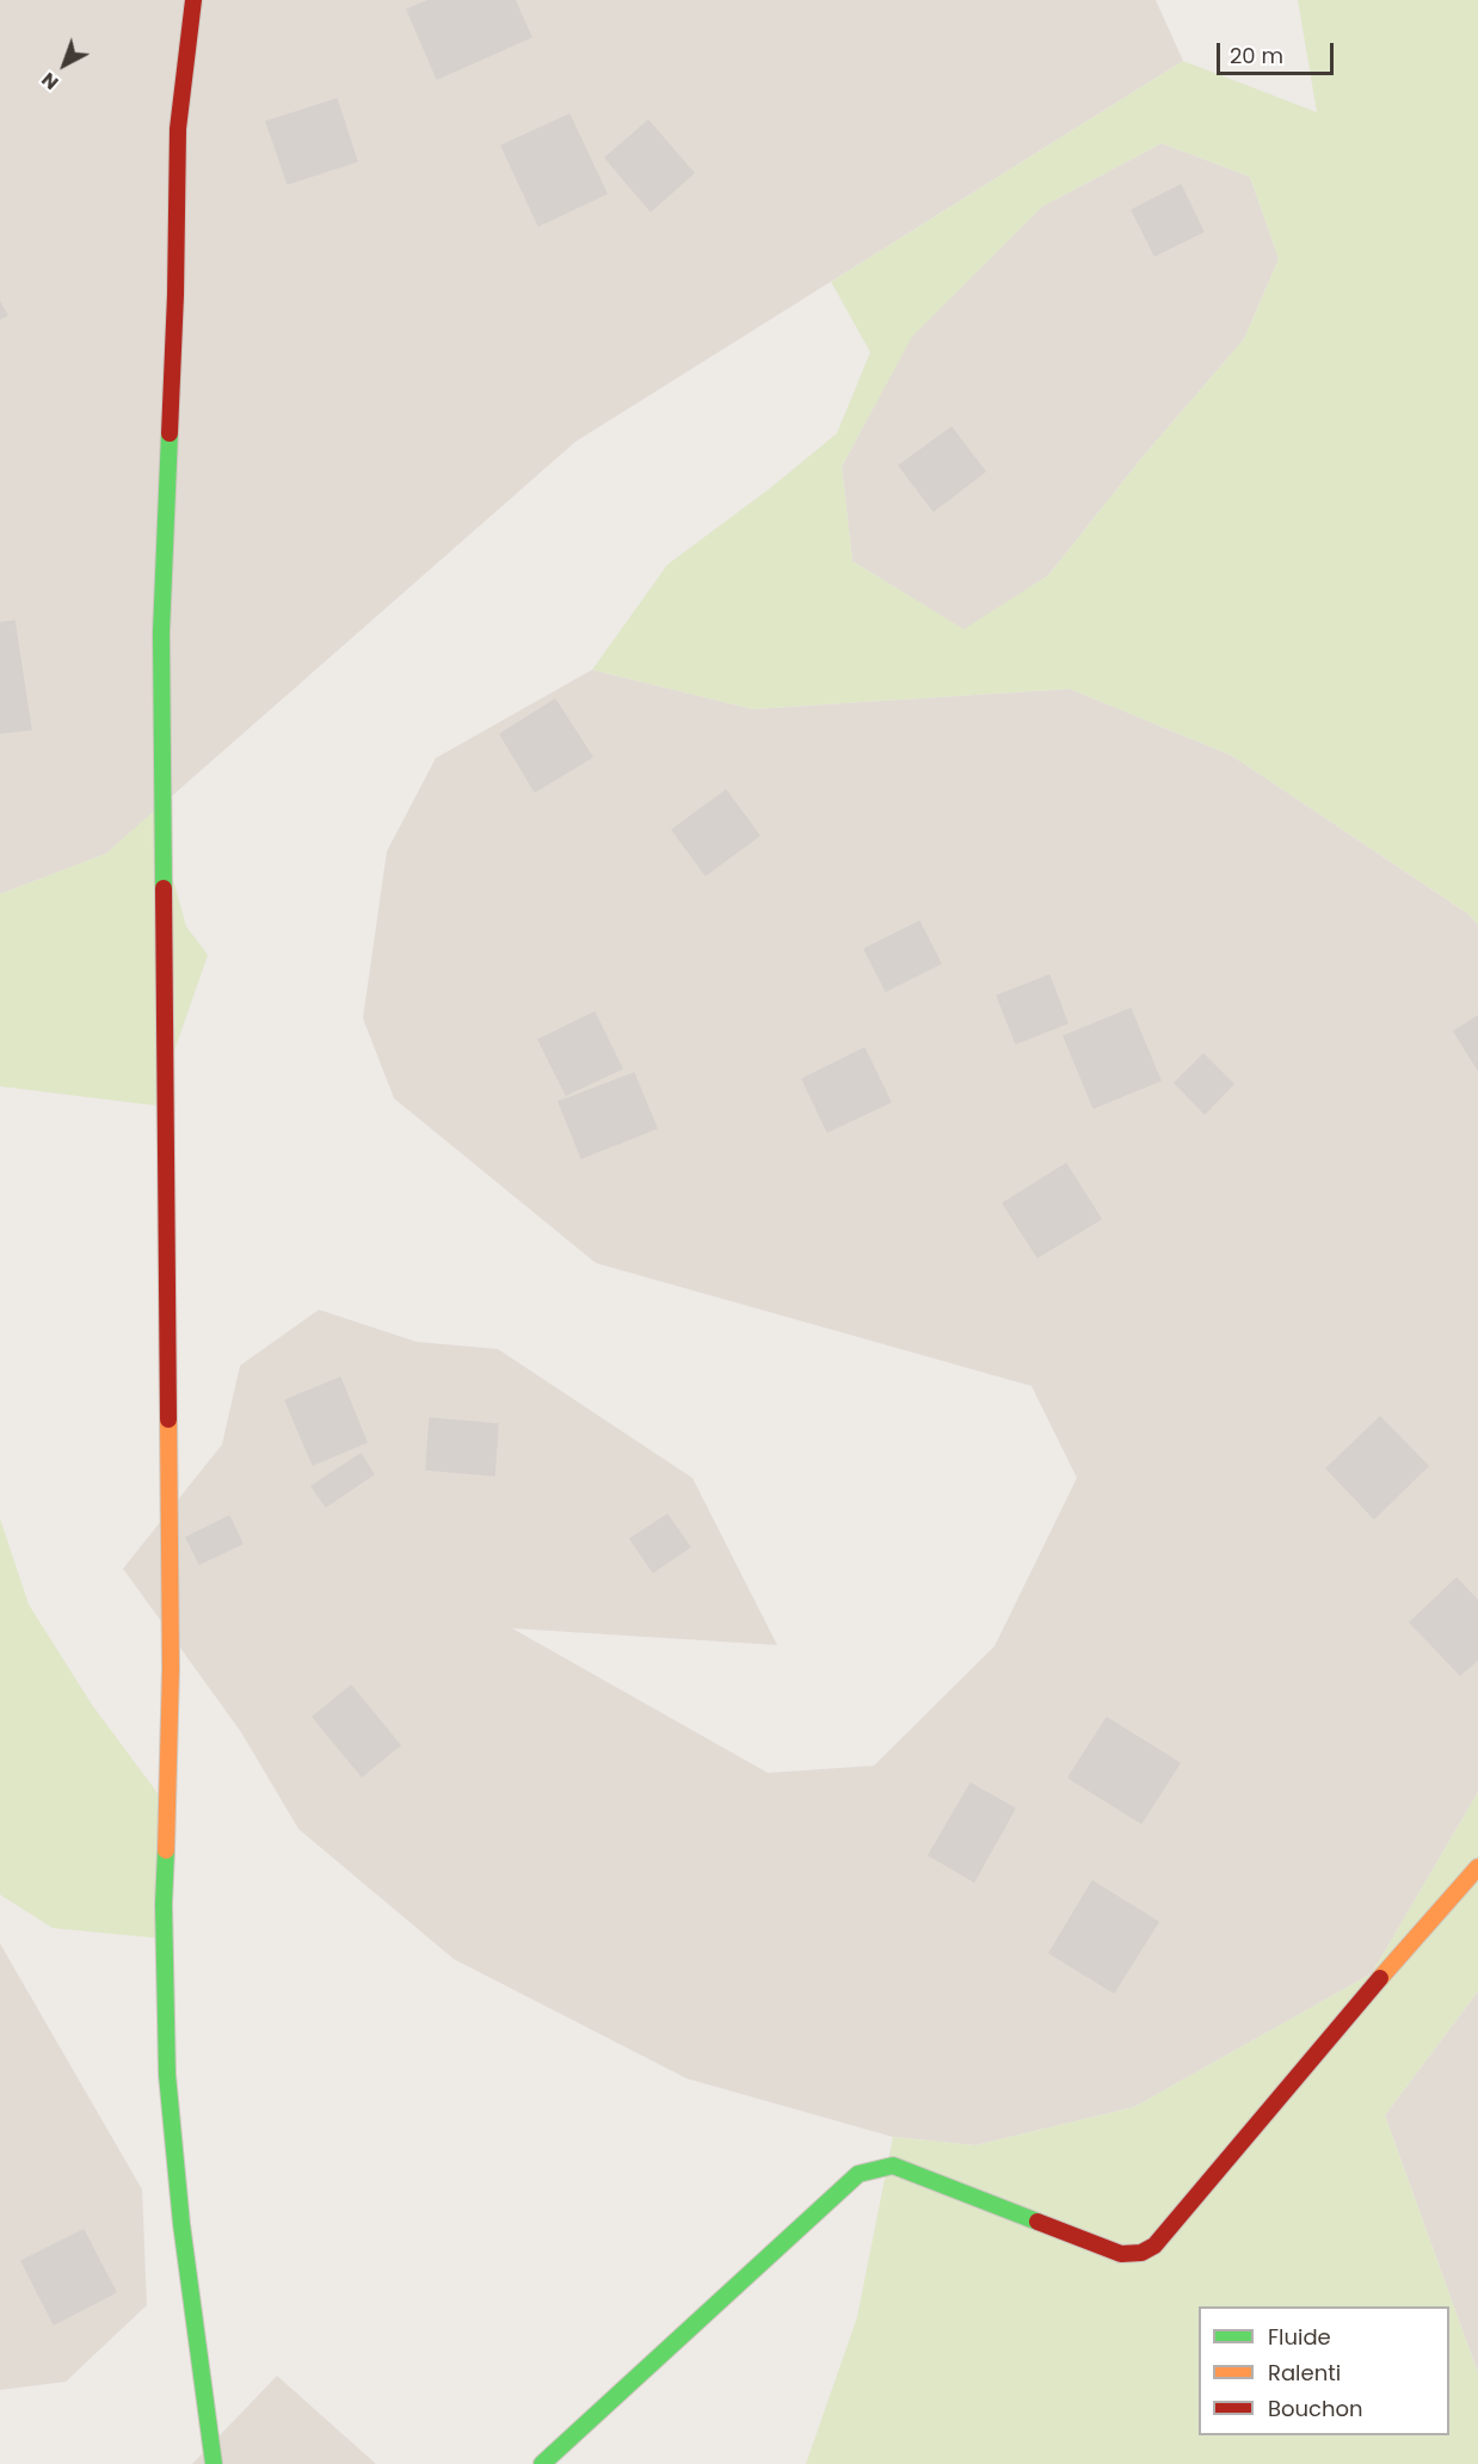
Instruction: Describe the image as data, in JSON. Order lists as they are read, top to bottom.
{
  "legend": ["Fluide", "Ralenti", "Bouchon"],
  "scale_bar": "20 m",
  "north": "bottom left"
}
